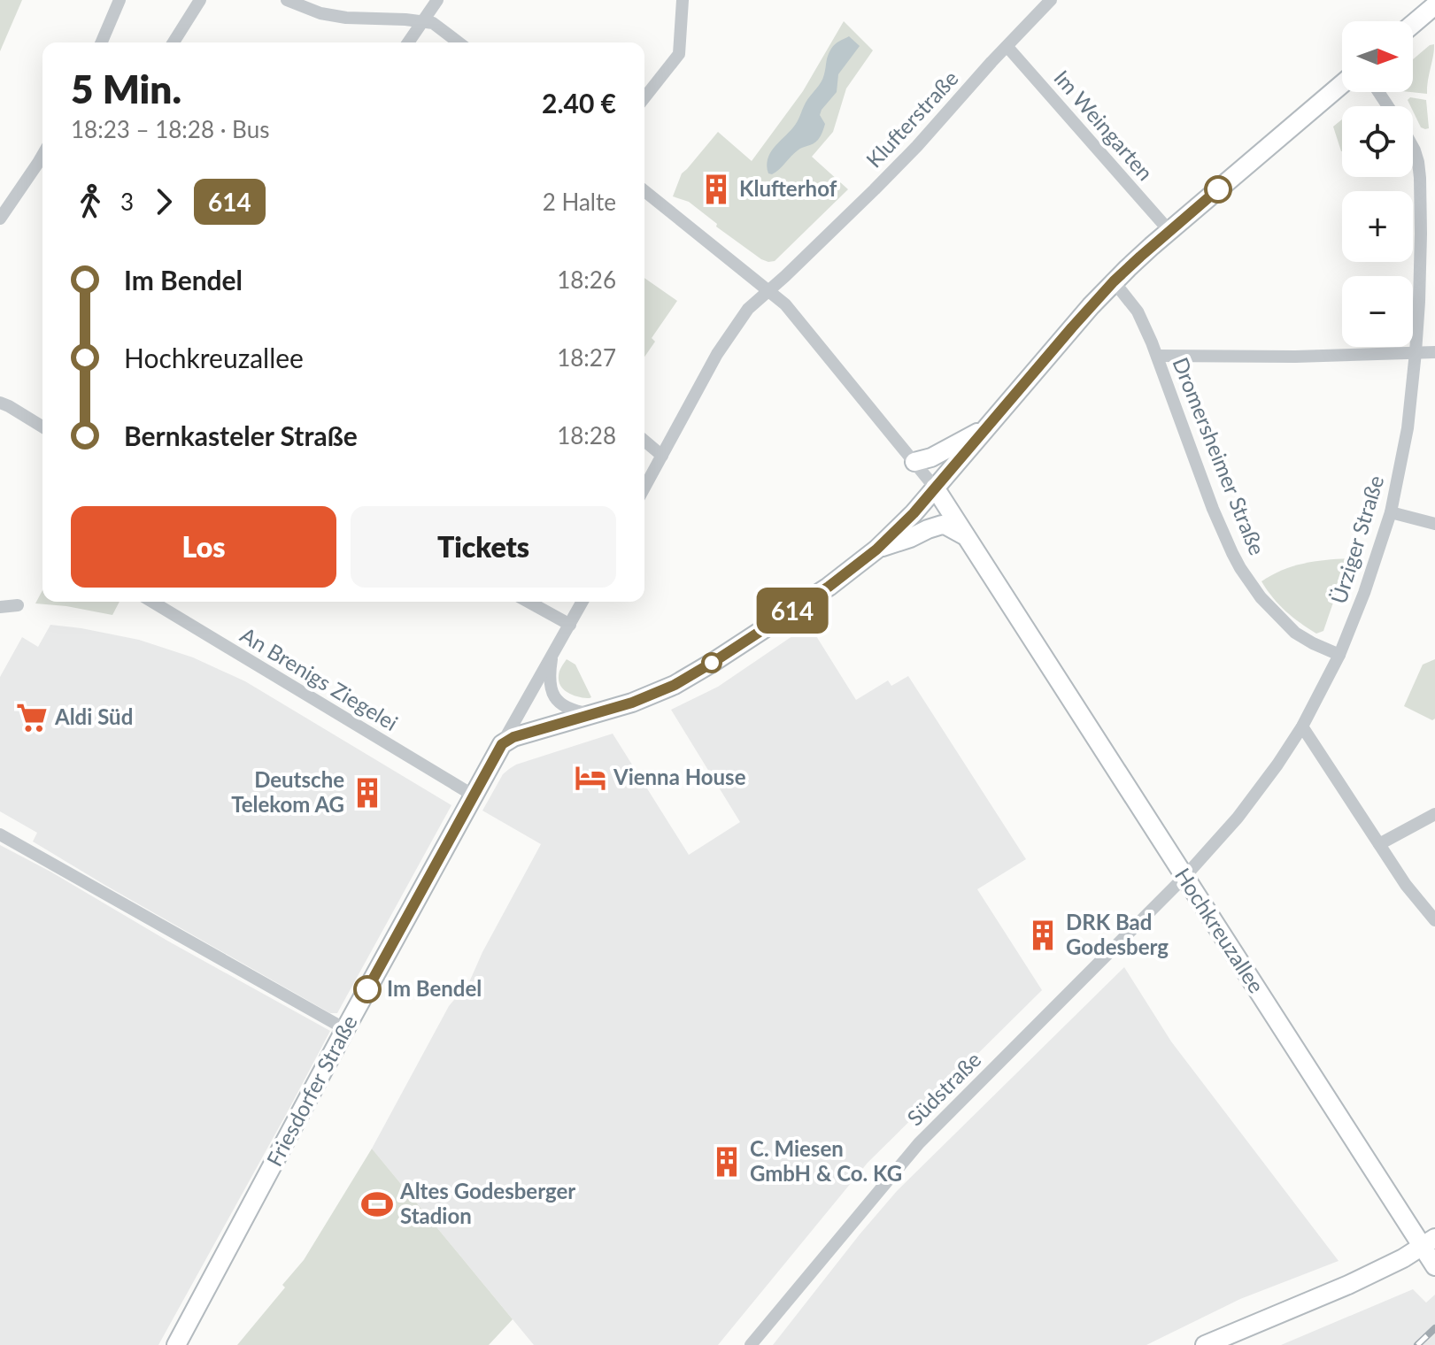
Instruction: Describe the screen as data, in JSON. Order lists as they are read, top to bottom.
{
  "streets": {
    "street": [
      "Klufterstraße",
      "Im Weingarten",
      "Dromersheimer Straße",
      "Ürziger Straße",
      "An Brenigs Ziegelei",
      "Hochkreuzallee",
      "Südstraße",
      "Friesdorfer Straße"
    ]
  },
  "crossings": [
    ["Klufterstraße", "Im Weingarten"],
    ["Klufterstraße", "Hochkreuzallee"],
    ["Dromersheimer Straße", "Ürziger Straße"],
    ["Ürziger Straße", "Hochkreuzallee"],
    ["Ürziger Straße", "Südstraße"],
    ["An Brenigs Ziegelei", "Friesdorfer Straße"],
    ["Hochkreuzallee", "Südstraße"]
  ],
  "places": {
    "building": [
      "Klufterhof",
      "Deutsche Telekom AG",
      "DRK Bad Godesberg",
      "C. Miesen GmbH & Co. KG"
    ],
    "supermarket": ["Aldi Süd"],
    "hotel": ["Vienna House"],
    "other": ["Im Bendel"],
    "sports": ["Altes Godesberger Stadion"]
  },
  "lines": ["bus line 614"],
  "north": "right",
  "page": {
    "on_map": "614",
    "map_buttons": ["+", "−"],
    "heading": ["5 Min.", "18:23 – 18:28 · Bus", "2.40 €"],
    "legs": ["3", "614", "2 Halte"],
    "list": [
      {
        "name": "Im Bendel",
        "value": "18:26"
      },
      {
        "name": "Hochkreuzallee",
        "value": "18:27"
      },
      {
        "name": "Bernkasteler Straße",
        "value": "18:28"
      }
    ],
    "buttons": ["Los", "Tickets"]
  }
}
